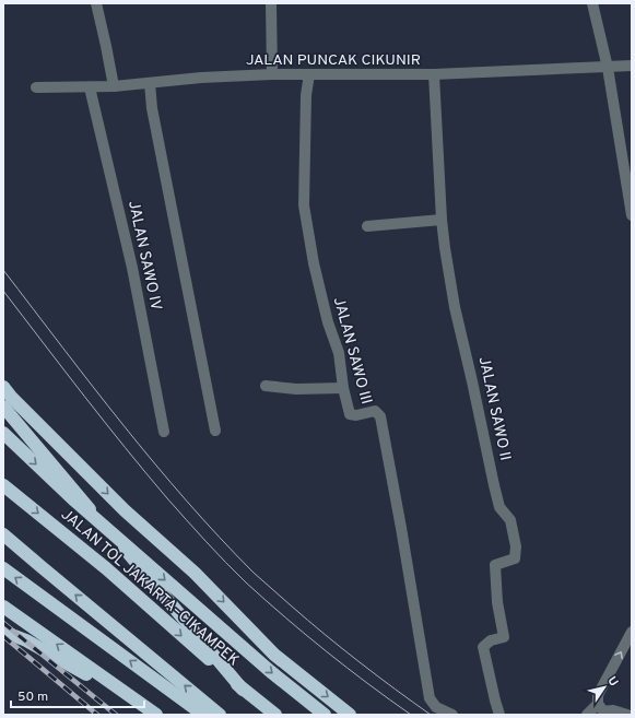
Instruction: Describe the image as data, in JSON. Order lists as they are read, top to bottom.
{
  "streets": {
    "highway": ["JALAN TOL JAKARTA–CIKAMPEK"],
    "street": [
      "JALAN PUNCAK CIKUNIR",
      "JALAN SAWO IV",
      "JALAN SAWO III",
      "JALAN SAWO II"
    ]
  },
  "crossings": [
    ["JALAN PUNCAK CIKUNIR", "JALAN SAWO IV"],
    ["JALAN PUNCAK CIKUNIR", "JALAN SAWO III"],
    ["JALAN PUNCAK CIKUNIR", "JALAN SAWO II"]
  ],
  "scale_bar": "50 m",
  "north": "top right"
}
